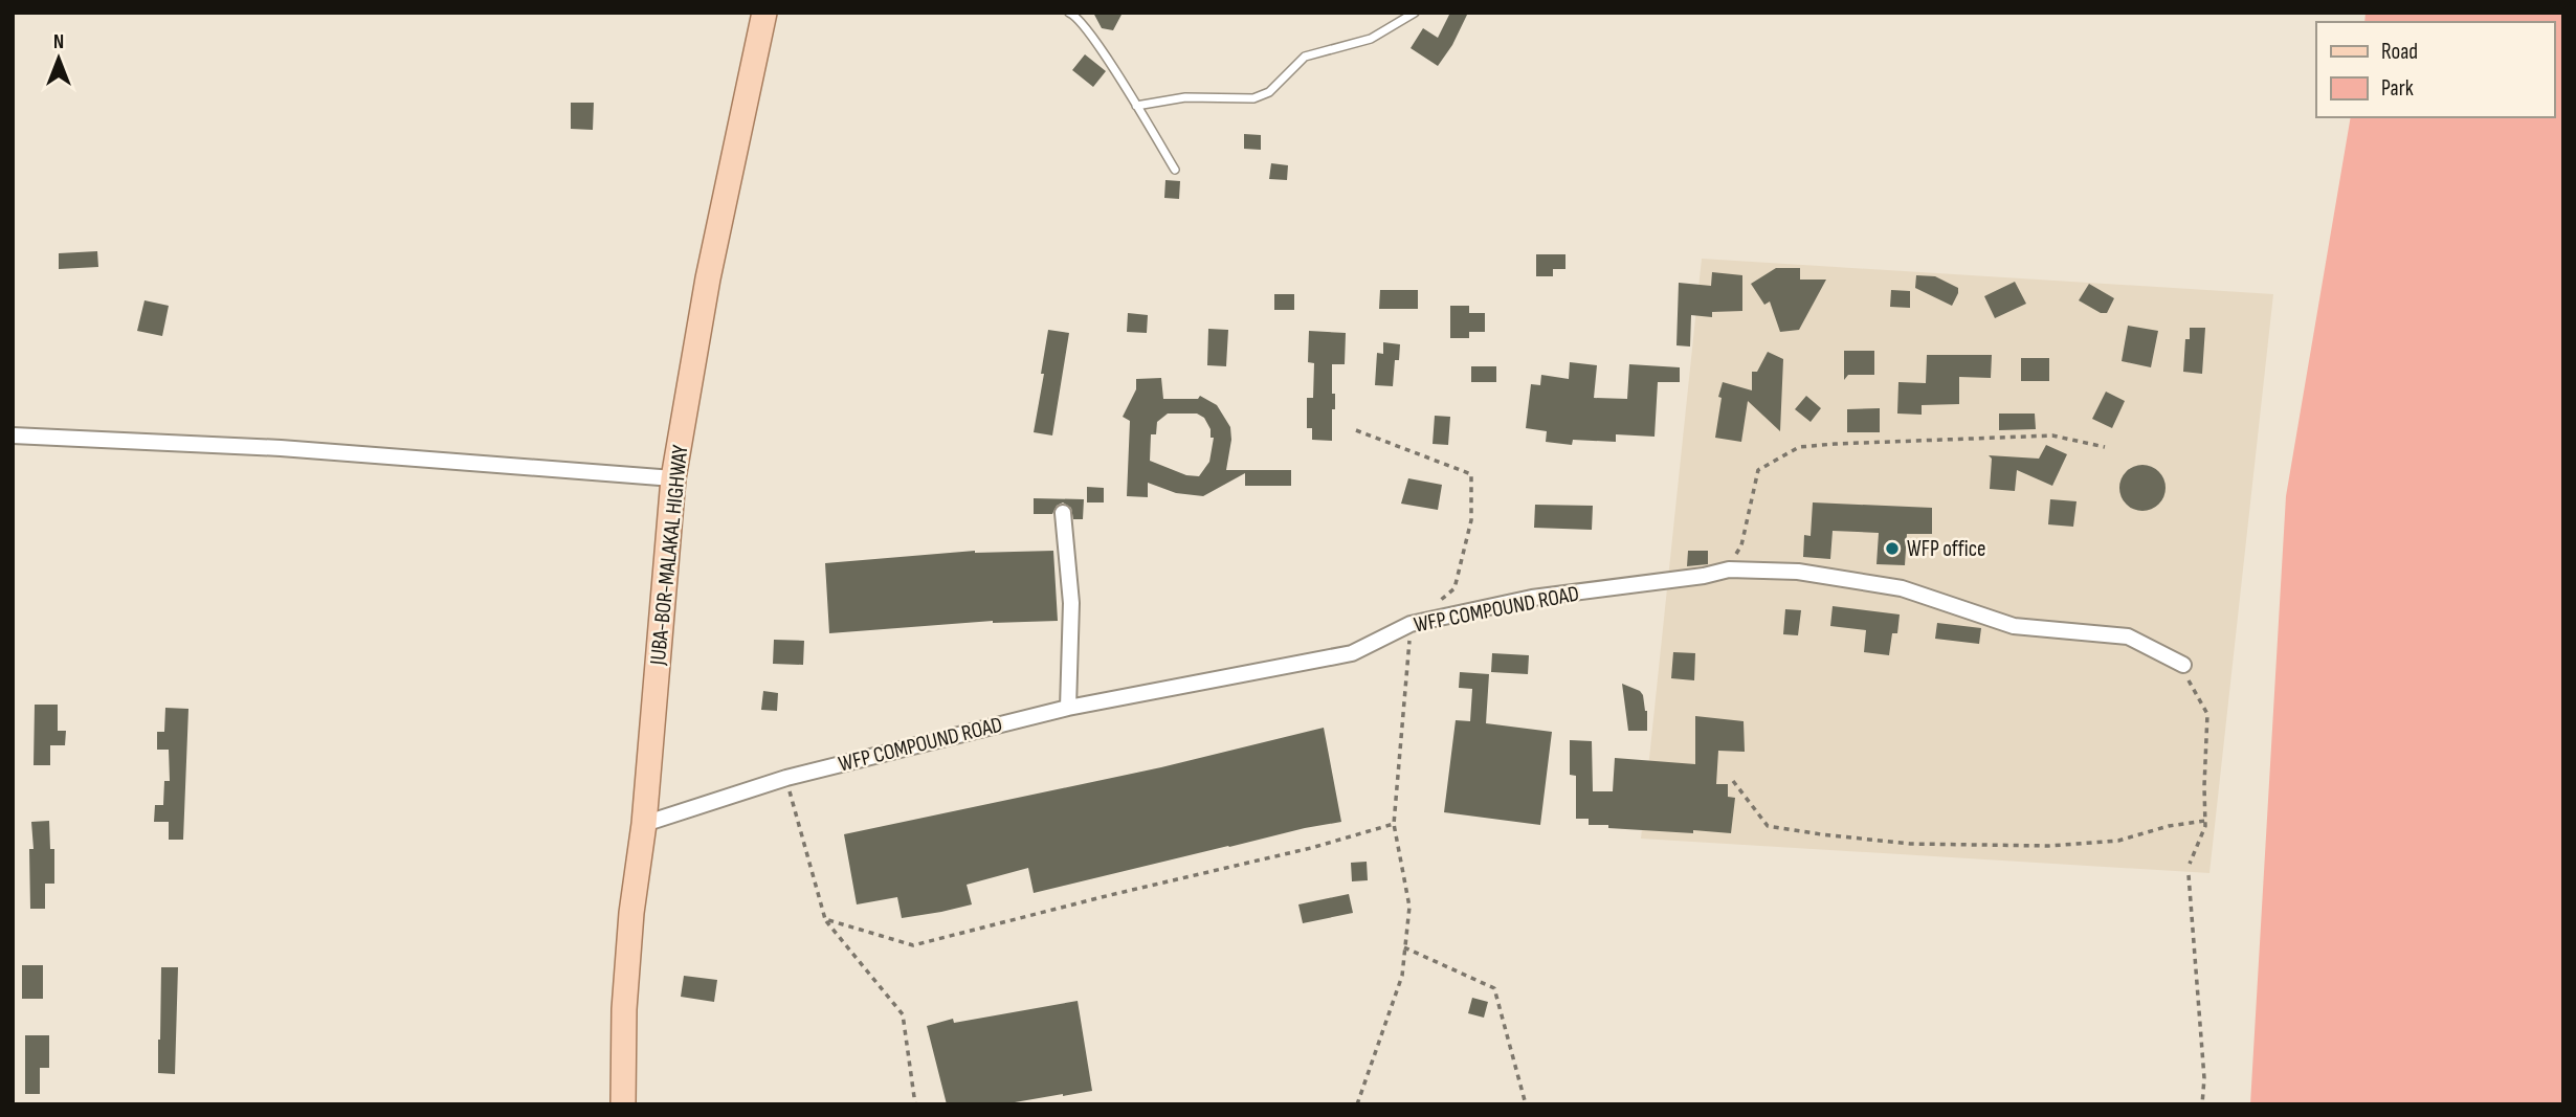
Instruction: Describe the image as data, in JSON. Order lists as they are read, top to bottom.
{
  "streets": {
    "main road": ["JUBA-BOR-MALAKAL HIGHWAY"],
    "street": ["WFP COMPOUND ROAD"]
  },
  "crossings": [
    ["JUBA-BOR-MALAKAL HIGHWAY", "WFP COMPOUND ROAD"]
  ],
  "places": ["WFP office"],
  "legend": ["Road", "Park"],
  "north": "top"
}
